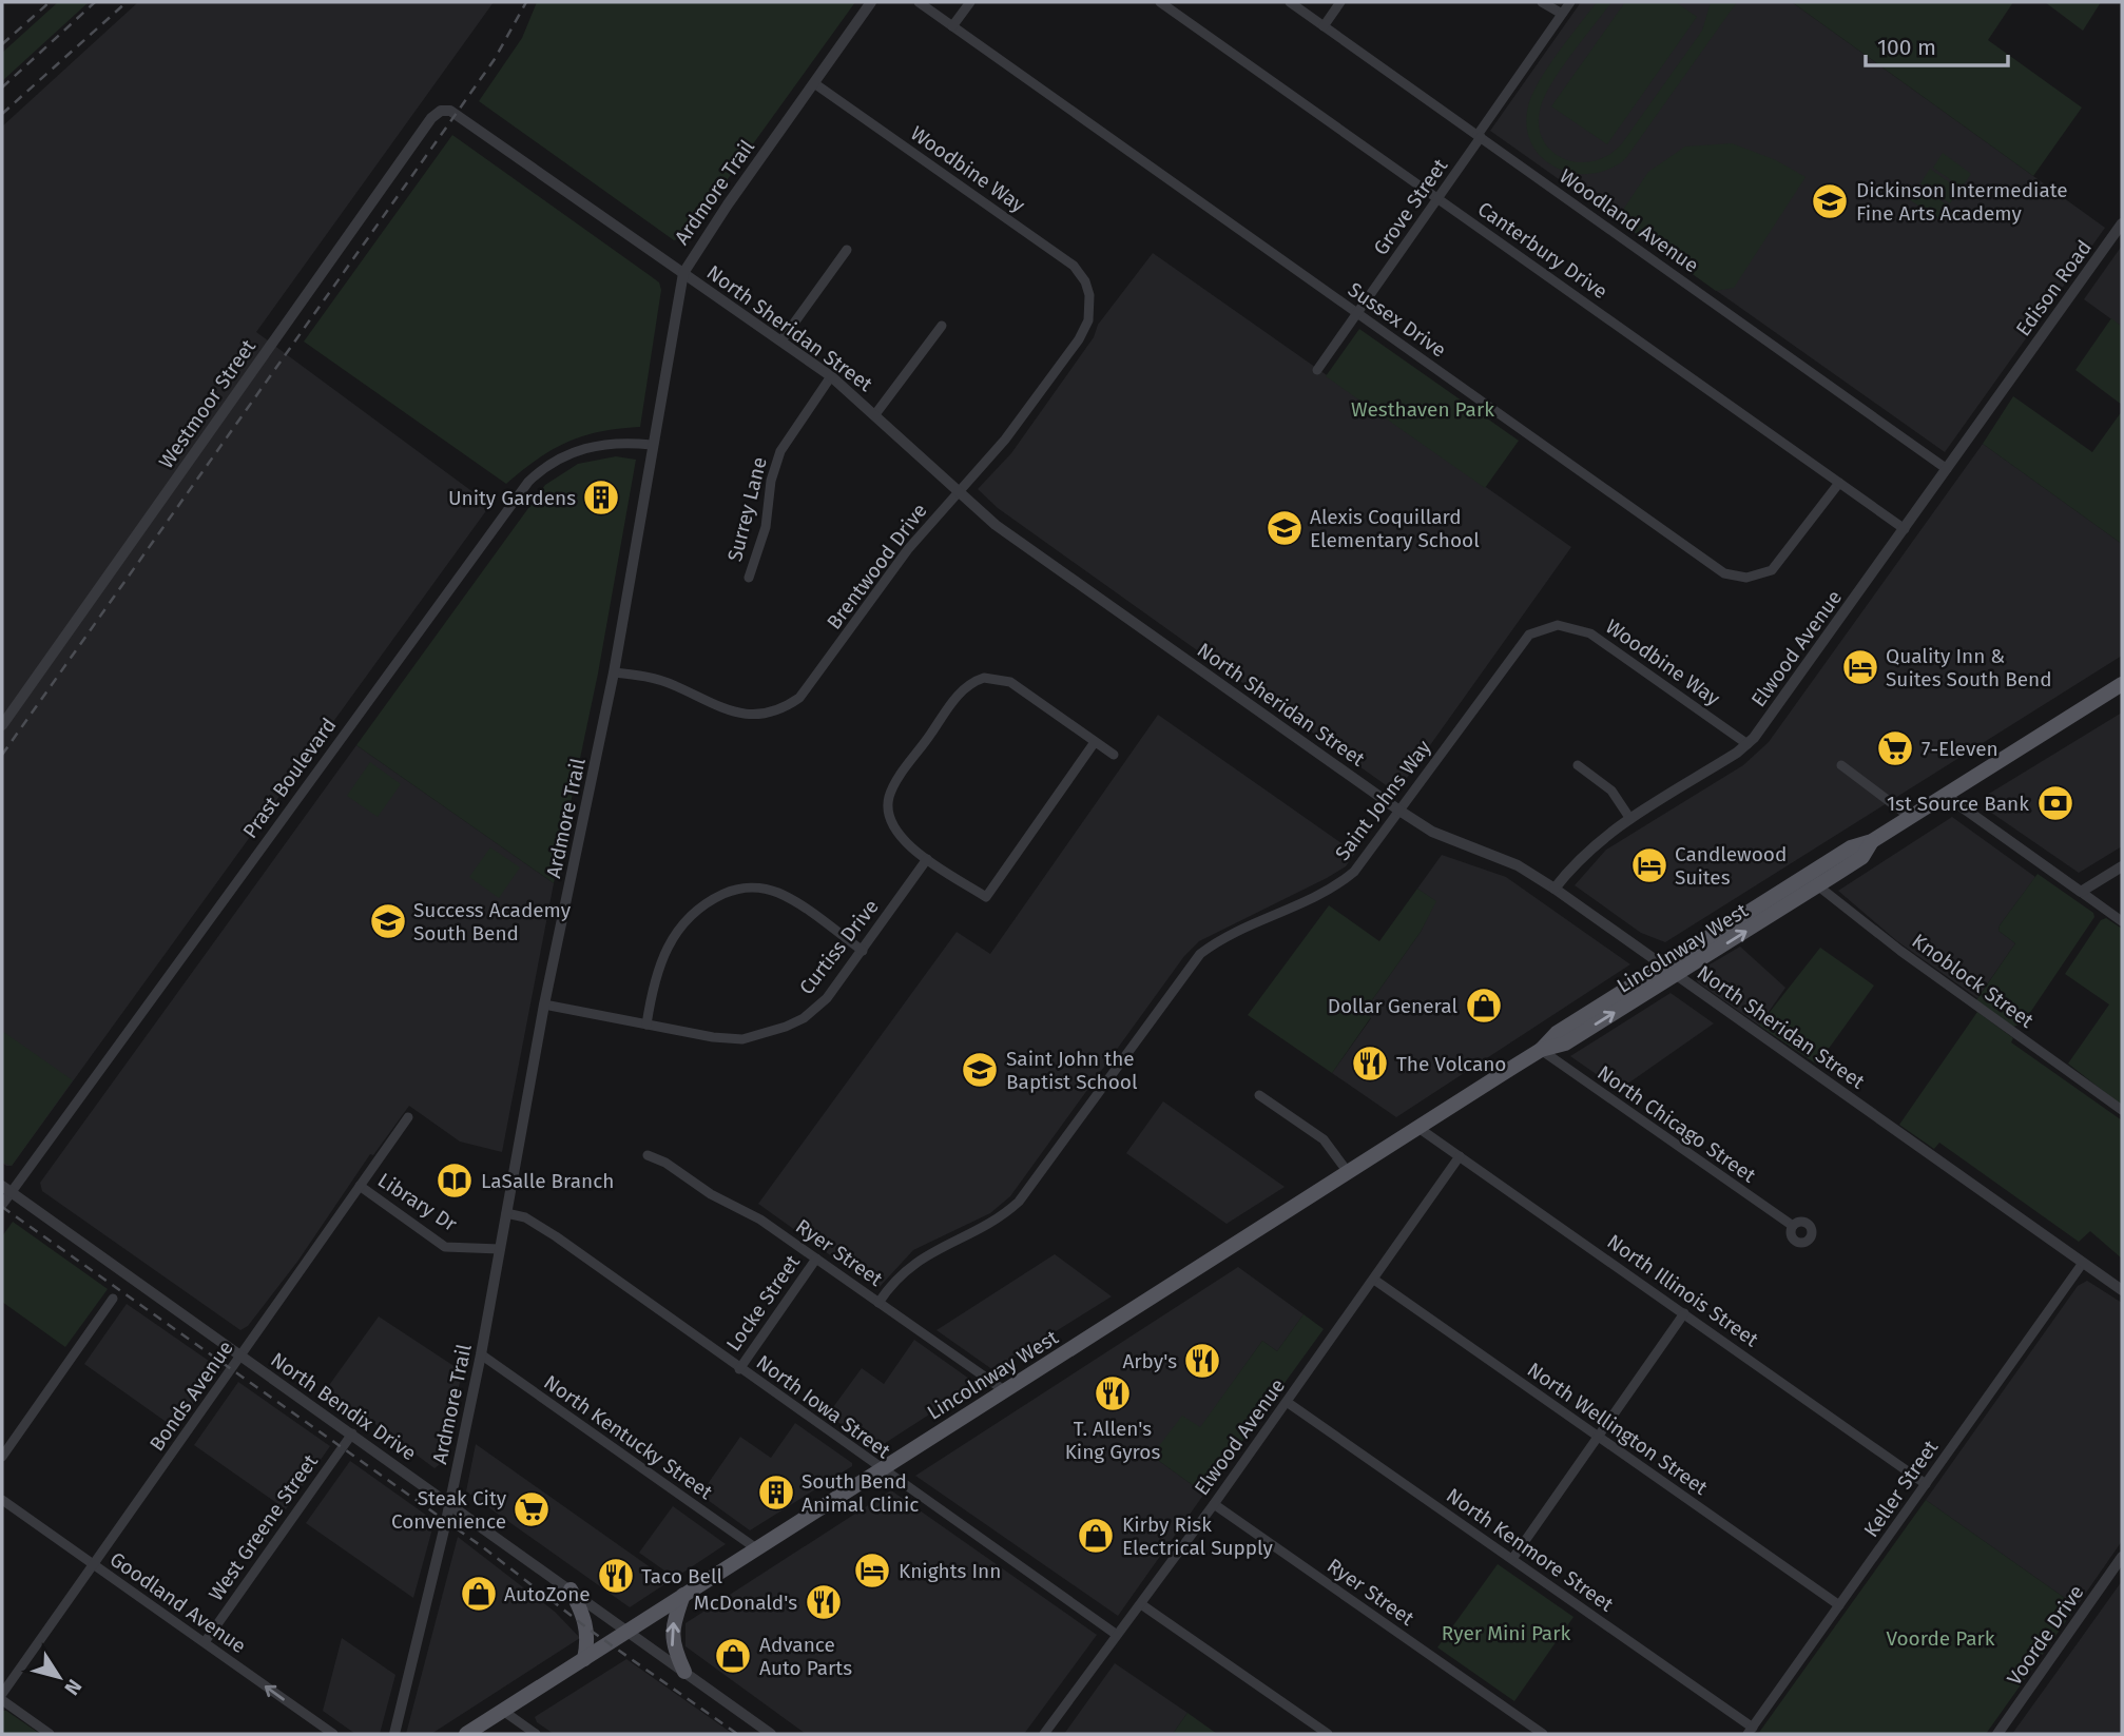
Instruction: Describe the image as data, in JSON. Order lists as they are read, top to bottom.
{
  "streets": {
    "main road": ["Lincolnway West"],
    "street": [
      "Woodbine Way",
      "Ardmore Trail",
      "Grove Street",
      "Woodland Avenue",
      "Canterbury Drive",
      "Edison Road",
      "Sussex Drive",
      "North Sheridan Street",
      "Westmoor Street",
      "Surrey Lane",
      "Brentwood Drive",
      "Elwood Avenue",
      "Prast Boulevard",
      "Saint Johns Way",
      "Curtiss Drive",
      "Knoblock Street",
      "North Chicago Street",
      "Library Dr",
      "Ryer Street",
      "North Illinois Street",
      "Locke Street",
      "Bonds Avenue",
      "North Bendix Drive",
      "North Iowa Street",
      "North Wellington Street",
      "North Kentucky Street",
      "Keller Street",
      "West Greene Street",
      "North Kenmore Street",
      "Goodland Avenue",
      "Voorde Drive"
    ]
  },
  "crossings": [
    ["Woodbine Way", "Ardmore Trail"],
    ["Woodbine Way", "Brentwood Drive"],
    ["Woodbine Way", "Elwood Avenue"],
    ["Woodbine Way", "Saint Johns Way"],
    ["Ardmore Trail", "North Sheridan Street"],
    ["Ardmore Trail", "Brentwood Drive"],
    ["Ardmore Trail", "Prast Boulevard"],
    ["Ardmore Trail", "Curtiss Drive"],
    ["Ardmore Trail", "Library Dr"],
    ["Ardmore Trail", "North Bendix Drive"],
    ["Ardmore Trail", "North Iowa Street"],
    ["Ardmore Trail", "North Kentucky Street"],
    ["Grove Street", "Woodland Avenue"],
    ["Grove Street", "Canterbury Drive"],
    ["Grove Street", "Sussex Drive"],
    ["Woodland Avenue", "Elwood Avenue"],
    ["Canterbury Drive", "Sussex Drive"],
    ["Canterbury Drive", "Elwood Avenue"],
    ["Edison Road", "Elwood Avenue"],
    ["North Sheridan Street", "Westmoor Street"],
    ["North Sheridan Street", "Surrey Lane"],
    ["North Sheridan Street", "Brentwood Drive"],
    ["North Sheridan Street", "Elwood Avenue"],
    ["North Sheridan Street", "Saint Johns Way"],
    ["North Sheridan Street", "Lincolnway West"],
    ["North Sheridan Street", "Keller Street"],
    ["Elwood Avenue", "Ryer Street"],
    ["Elwood Avenue", "North Illinois Street"],
    ["Elwood Avenue", "North Iowa Street"],
    ["Elwood Avenue", "North Wellington Street"],
    ["Elwood Avenue", "North Kenmore Street"],
    ["Prast Boulevard", "North Bendix Drive"],
    ["Saint Johns Way", "Ryer Street"],
    ["Lincolnway West", "Knoblock Street"],
    ["Lincolnway West", "North Chicago Street"],
    ["Lincolnway West", "Ryer Street"],
    ["Lincolnway West", "North Illinois Street"],
    ["Lincolnway West", "North Bendix Drive"],
    ["Lincolnway West", "North Iowa Street"],
    ["Lincolnway West", "North Kentucky Street"],
    ["Library Dr", "Bonds Avenue"],
    ["Ryer Street", "Locke Street"],
    ["North Illinois Street", "Keller Street"],
    ["Locke Street", "North Iowa Street"],
    ["Bonds Avenue", "North Bendix Drive"],
    ["Bonds Avenue", "Goodland Avenue"],
    ["North Bendix Drive", "West Greene Street"],
    ["North Wellington Street", "Keller Street"],
    ["Keller Street", "North Kenmore Street"],
    ["West Greene Street", "Goodland Avenue"]
  ],
  "one_way": ["Goodland Avenue"],
  "parks": ["Westhaven Park", "Ryer Mini Park", "Voorde Park"],
  "places": {
    "school or university": [
      "Dickinson Intermediate Fine Arts Academy",
      "Alexis Coquillard Elementary School",
      "Success Academy South Bend",
      "Saint John the Baptist School"
    ],
    "building": ["Unity Gardens", "South Bend Animal Clinic"],
    "hotel": ["Quality Inn & Suites South Bend", "Candlewood Suites", "Knights Inn"],
    "supermarket": ["7-Eleven", "Steak City Convenience"],
    "bank": ["1st Source Bank"],
    "shop": [
      "Dollar General",
      "Kirby Risk Electrical Supply",
      "AutoZone",
      "Advance Auto Parts"
    ],
    "restaurant": [
      "The Volcano",
      "Arby's",
      "T. Allen's King Gyros",
      "Taco Bell",
      "McDonald's"
    ],
    "library": ["LaSalle Branch"]
  },
  "scale_bar": "100 m",
  "north": "bottom right"
}
